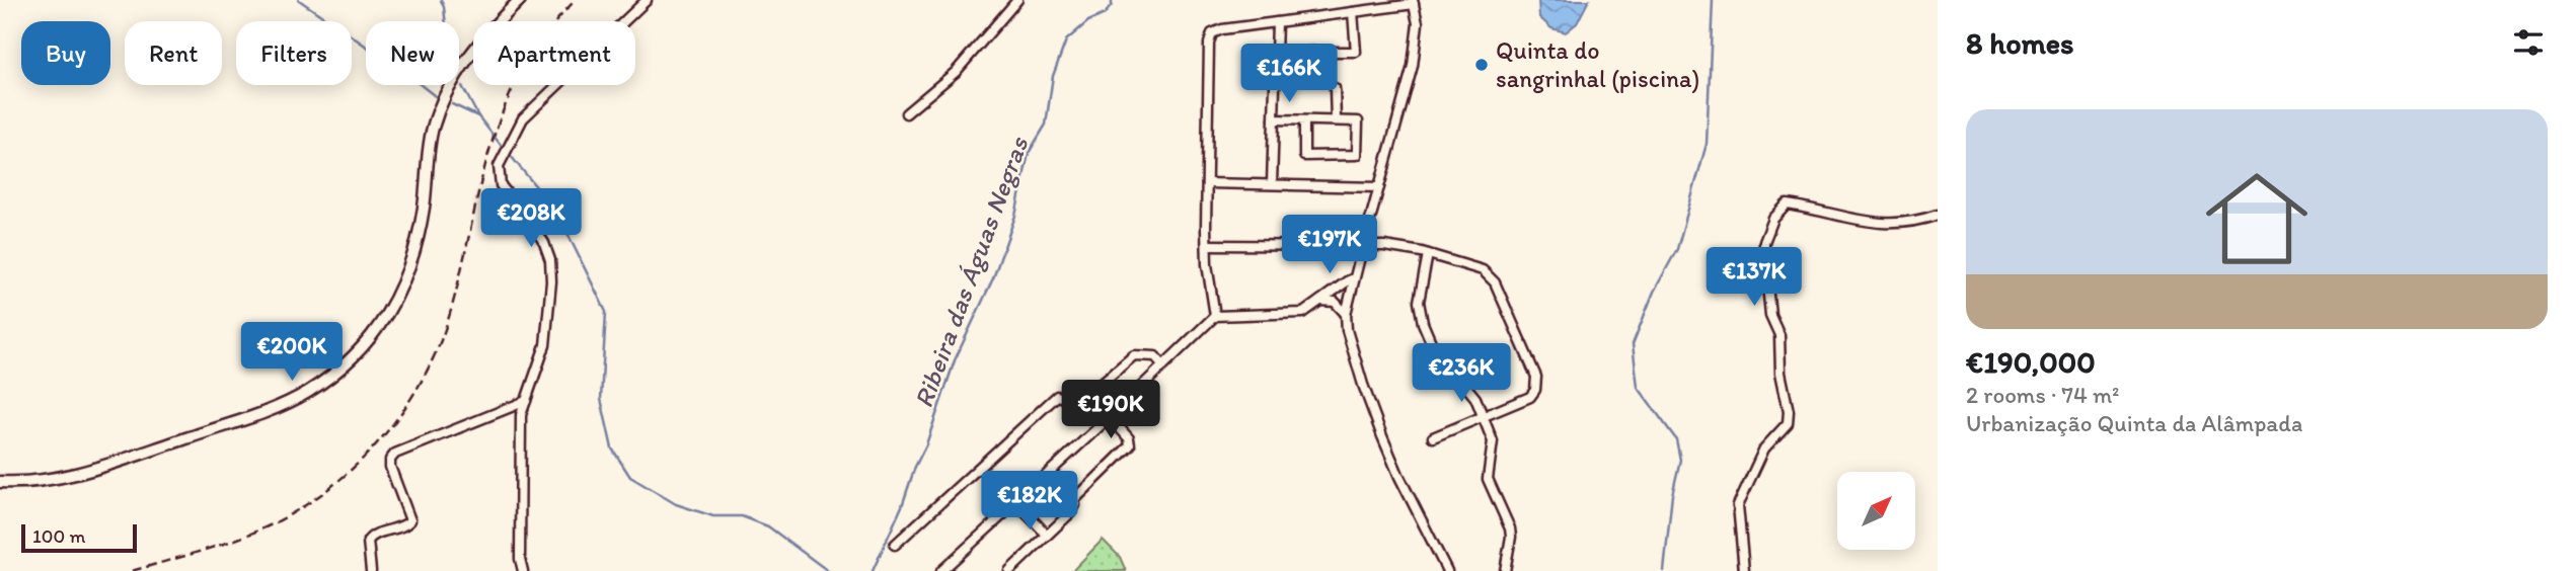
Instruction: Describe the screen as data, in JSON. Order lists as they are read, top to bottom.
{
  "water": ["Ribeira das Águas Negras"],
  "places": ["Quinta do sangrinhal (piscina)"],
  "scale_bar": "100 m",
  "north": "top right",
  "page": {
    "heading": "8 homes",
    "chip": [
      "Buy",
      "Rent",
      "Filters",
      "New",
      "Apartment"
    ],
    "price": [
      "€166K",
      "€208K",
      "€197K",
      "€137K",
      "€200K",
      "€236K",
      "€190K",
      "€182K"
    ],
    "list": [
      {
        "name": "€190,000",
        "note": "2 rooms · 74 m² · Urbanização Quinta da Alâmpada"
      }
    ],
    "scale": "100 m"
  }
}
